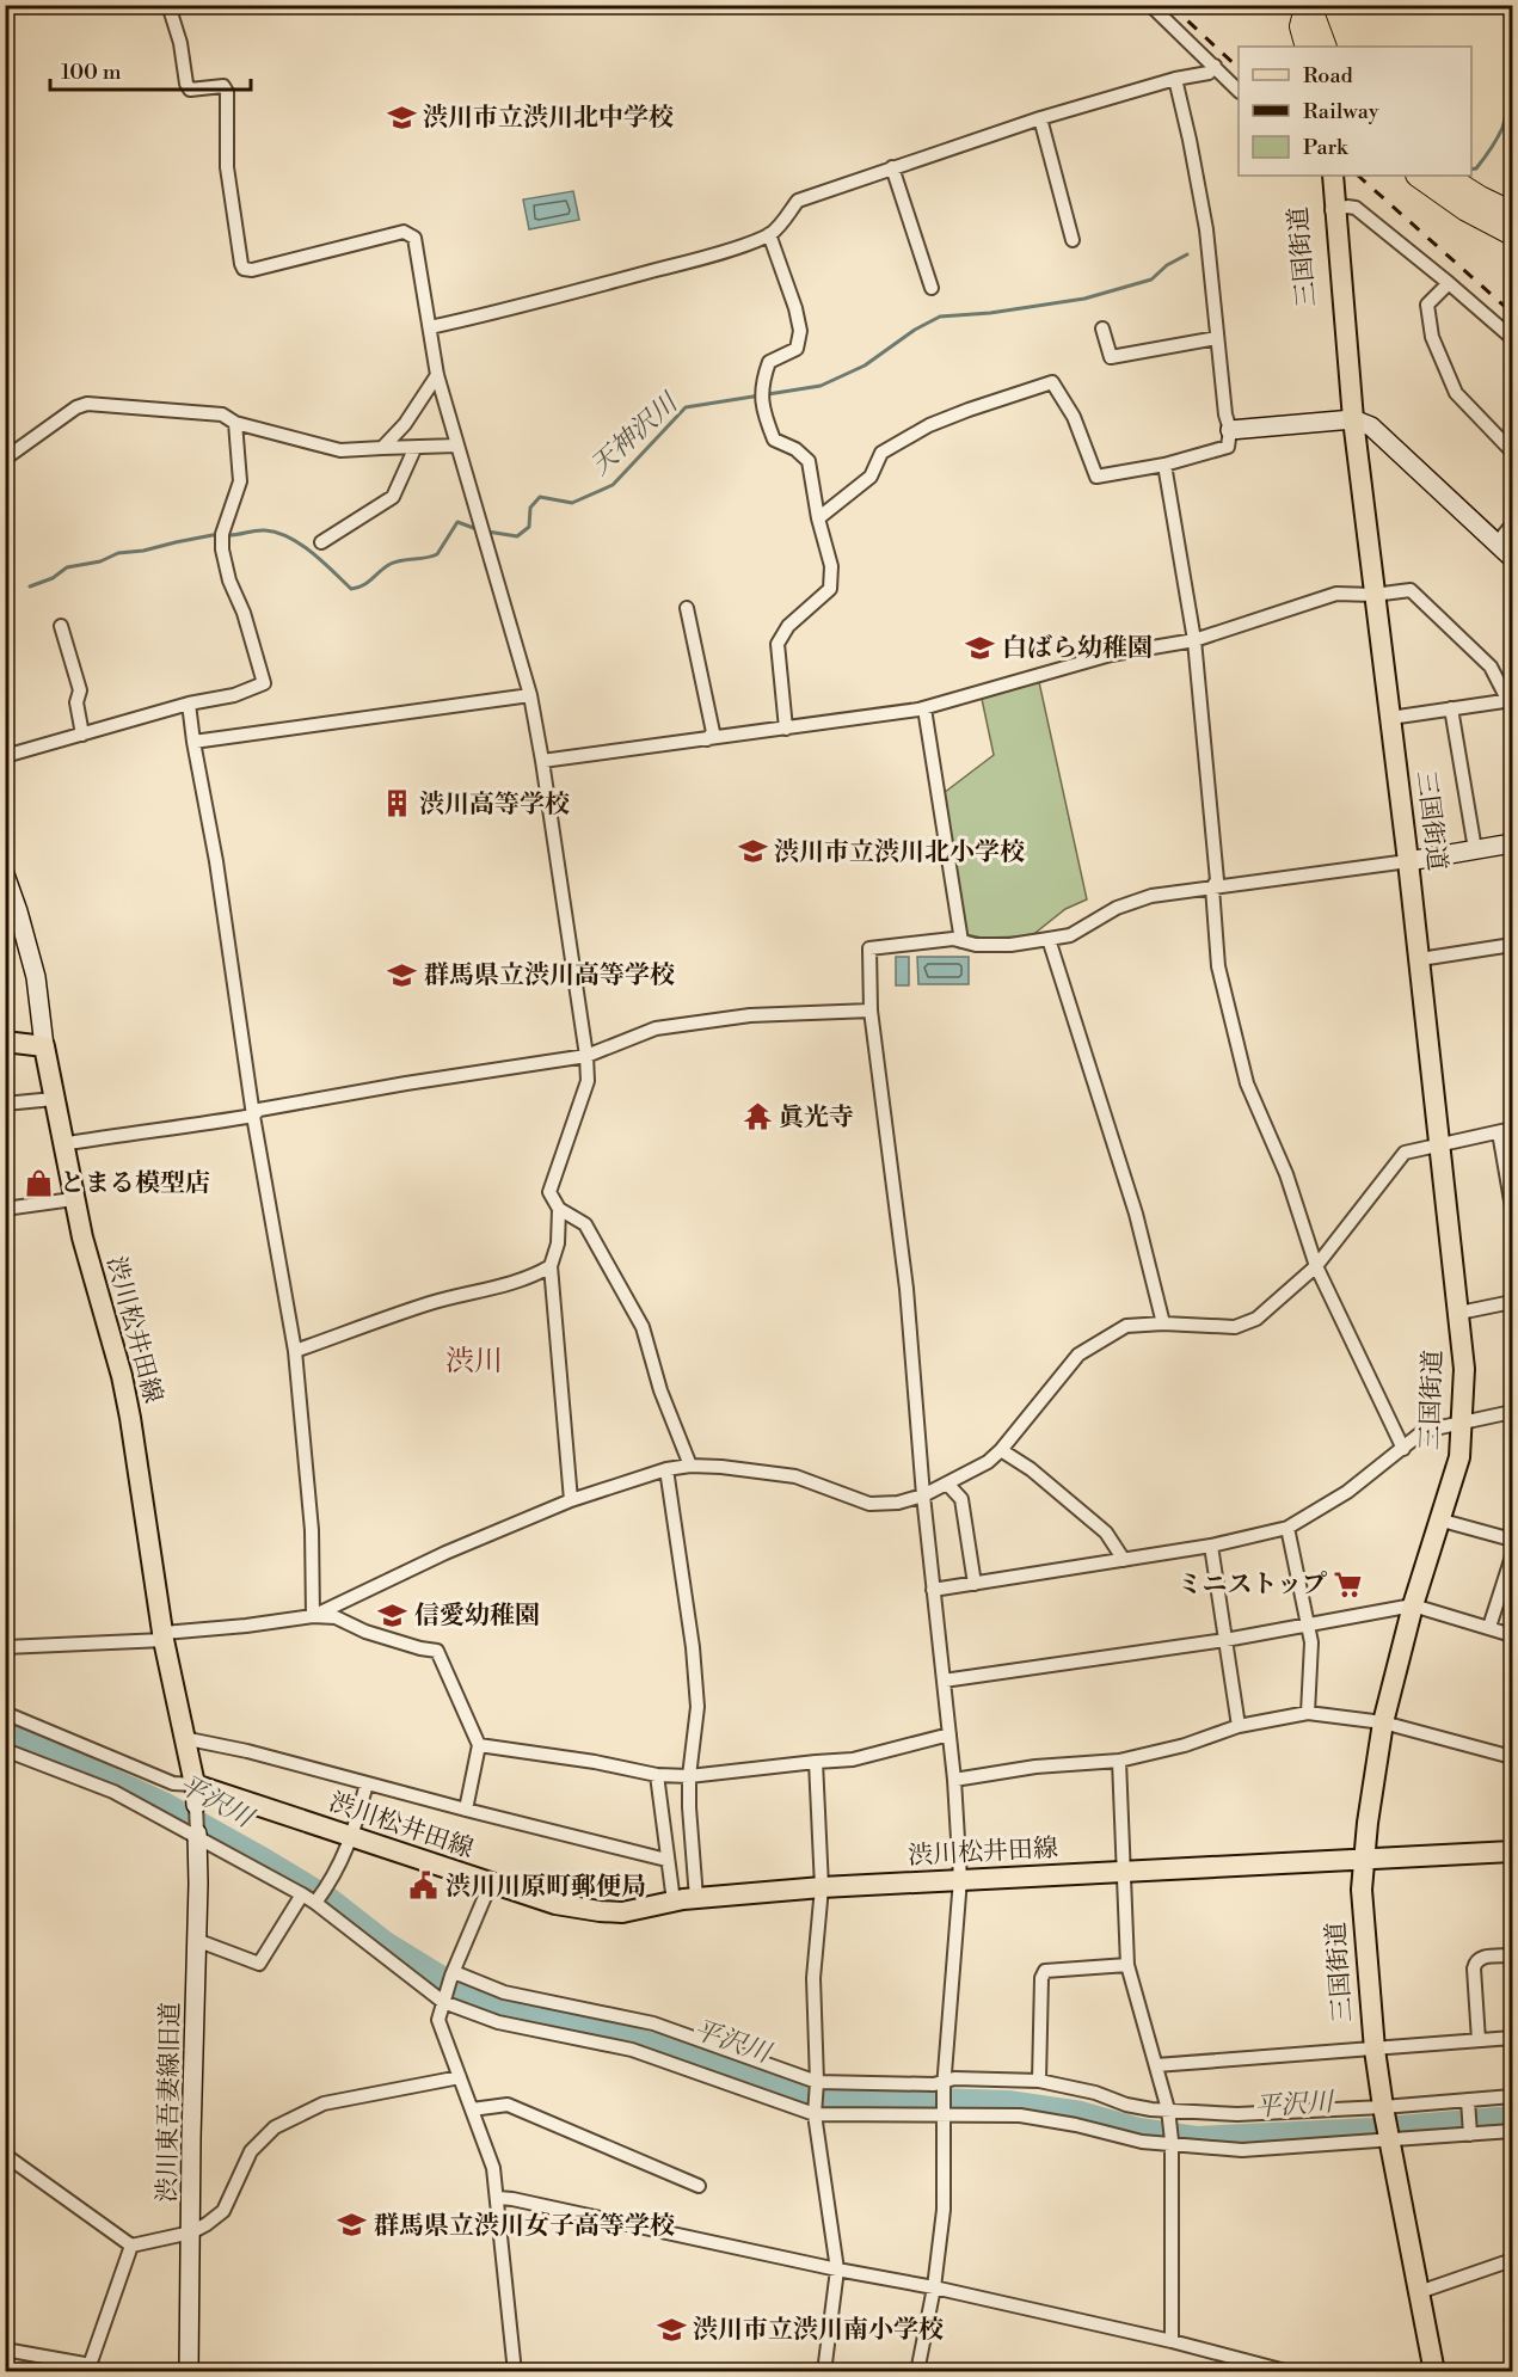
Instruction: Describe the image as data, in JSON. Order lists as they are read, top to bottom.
{
  "streets": {
    "main road": ["三国街道", "渋川松井田線"],
    "street": ["渋川東吾妻線旧道"]
  },
  "crossings": [
    ["三国街道", "渋川松井田線"]
  ],
  "districts": ["渋川"],
  "water": ["天神沢川", "平沢川"],
  "places": {
    "school or university": [
      "渋川市立渋川北中学校",
      "白ばら幼稚園",
      "渋川市立渋川北小学校",
      "群馬県立渋川高等学校",
      "信愛幼稚園",
      "群馬県立渋川女子高等学校",
      "渋川市立渋川南小学校"
    ],
    "building": ["渋川高等学校"],
    "temple": ["眞光寺"],
    "shop": ["とまる模型店"],
    "supermarket": ["ミニストップ"],
    "public building": ["渋川川原町郵便局"]
  },
  "legend": ["Road", "Railway", "Park"],
  "scale_bar": "100 m"
}
